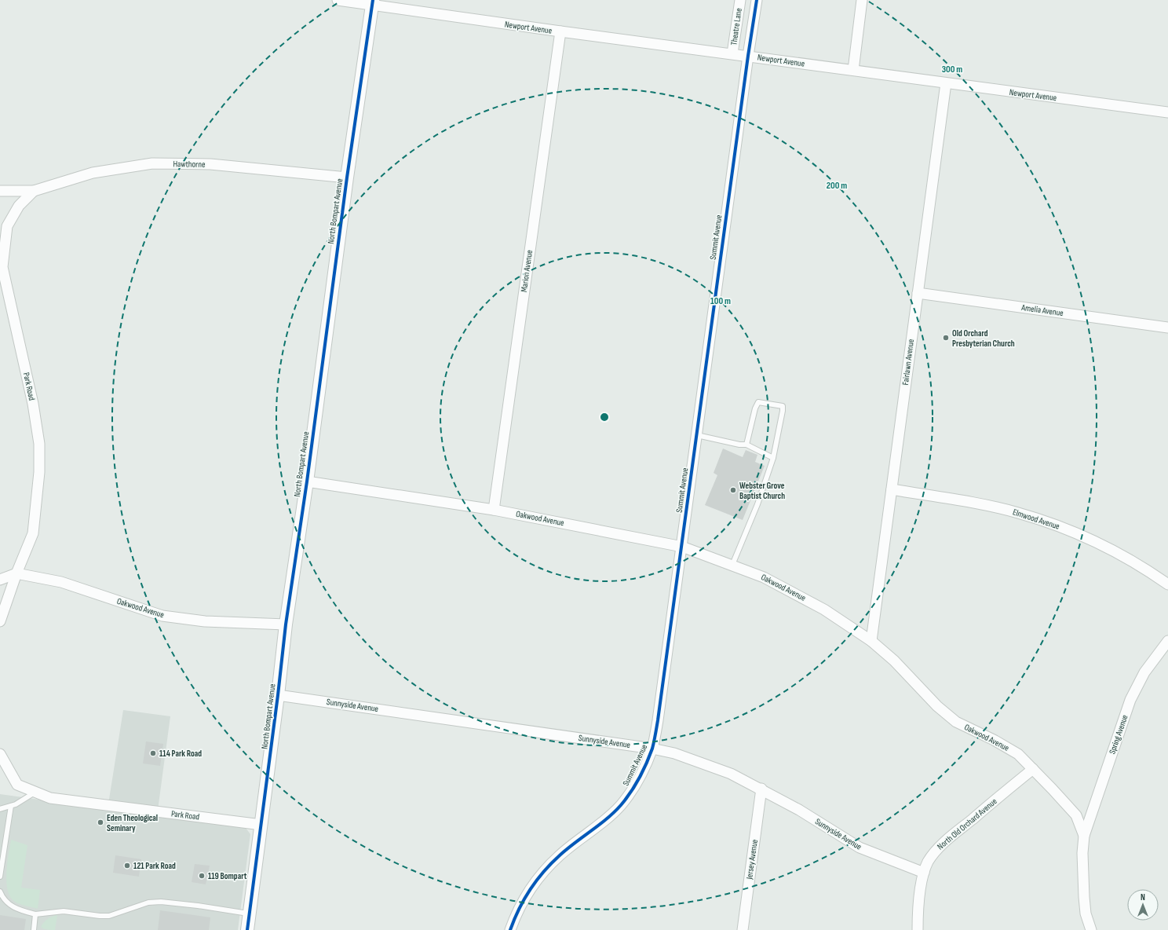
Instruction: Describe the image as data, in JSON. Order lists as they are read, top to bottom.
{
  "streets": {
    "street": [
      "Theatre Lane",
      "Newport Avenue",
      "Hawthorne",
      "North Bompart Avenue",
      "Summit Avenue",
      "Marion Avenue",
      "Amelia Avenue",
      "Fairlawn Avenue",
      "Park Road",
      "Oakwood Avenue",
      "Elmwood Avenue",
      "Sunnyside Avenue",
      "Spring Avenue",
      "North Old Orchard Avenue",
      "Jersey Avenue"
    ]
  },
  "crossings": [
    ["Theatre Lane", "Newport Avenue"],
    ["Newport Avenue", "North Bompart Avenue"],
    ["Newport Avenue", "Summit Avenue"],
    ["Newport Avenue", "Marion Avenue"],
    ["Newport Avenue", "Fairlawn Avenue"],
    ["Hawthorne", "North Bompart Avenue"],
    ["Hawthorne", "Park Road"],
    ["North Bompart Avenue", "Park Road"],
    ["North Bompart Avenue", "Oakwood Avenue"],
    ["North Bompart Avenue", "Sunnyside Avenue"],
    ["Summit Avenue", "Oakwood Avenue"],
    ["Summit Avenue", "Sunnyside Avenue"],
    ["Marion Avenue", "Oakwood Avenue"],
    ["Amelia Avenue", "Fairlawn Avenue"],
    ["Fairlawn Avenue", "Oakwood Avenue"],
    ["Fairlawn Avenue", "Elmwood Avenue"],
    ["Park Road", "Oakwood Avenue"],
    ["Oakwood Avenue", "Spring Avenue"],
    ["Oakwood Avenue", "North Old Orchard Avenue"],
    ["Sunnyside Avenue", "North Old Orchard Avenue"],
    ["Sunnyside Avenue", "Jersey Avenue"]
  ],
  "places": [
    "Old Orchard Presbyterian Church",
    "Webster Grove Baptist Church",
    "114 Park Road",
    "Eden Theological Seminary",
    "121 Park Road",
    "119 Bompart"
  ],
  "north": "top",
  "rings": ["300 m", "200 m", "100 m"]
}
